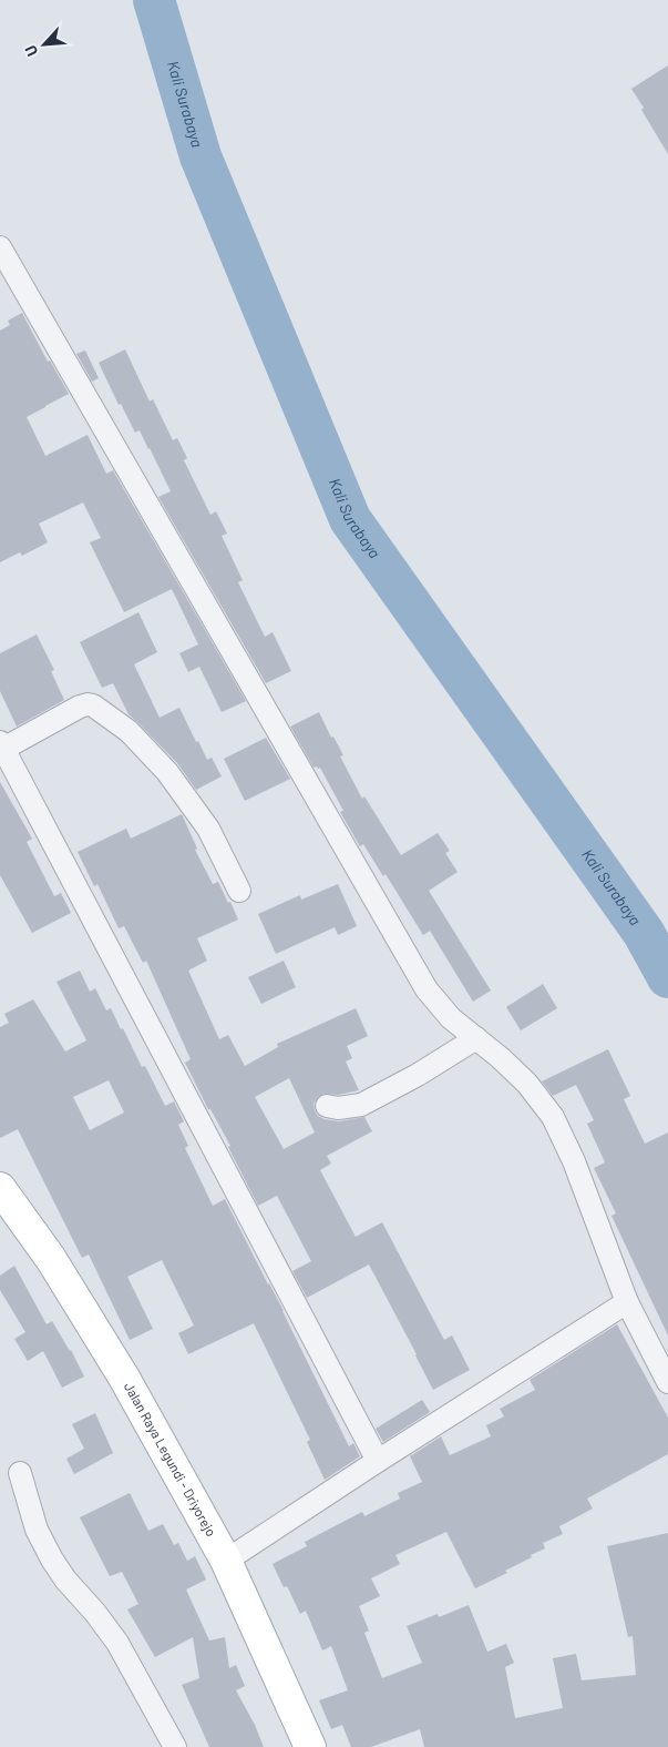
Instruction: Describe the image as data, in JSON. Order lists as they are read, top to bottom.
{
  "streets": {
    "main road": ["Jalan Raya Legundi - Driyorejo"]
  },
  "water": ["Kali Surabaya"],
  "north": "bottom left"
}
